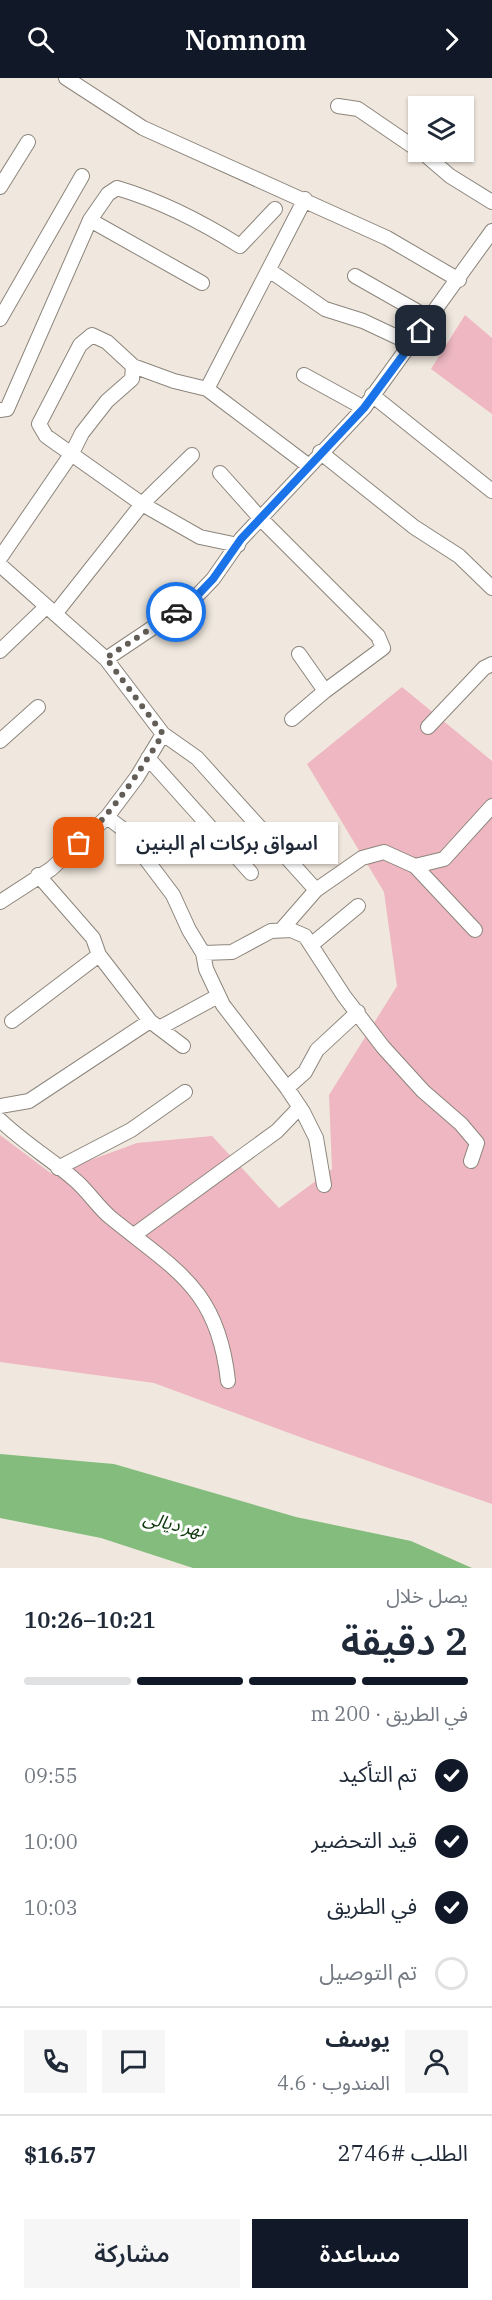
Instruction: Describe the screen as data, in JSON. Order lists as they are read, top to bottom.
{
  "water": ["نهر ديالى"],
  "places": ["اسواق بركات ام البنين"],
  "page": {
    "header": "Nomnom",
    "bubble": "اسواق بركات ام البنين",
    "heading": ["2 دقيقة", "يصل خلال", "10:21–10:26"],
    "panel": [
      "يوسف",
      "المندوب · 4.6",
      "الطلب #2746",
      "$16.57"
    ],
    "bar": "في الطريق · 200 m",
    "list": [
      ["تم التأكيد", "09:55"],
      ["قيد التحضير", "10:00"],
      ["في الطريق", "10:03"],
      "تم التوصيل"
    ],
    "buttons": ["مساعدة", "مشاركة"]
  }
}
